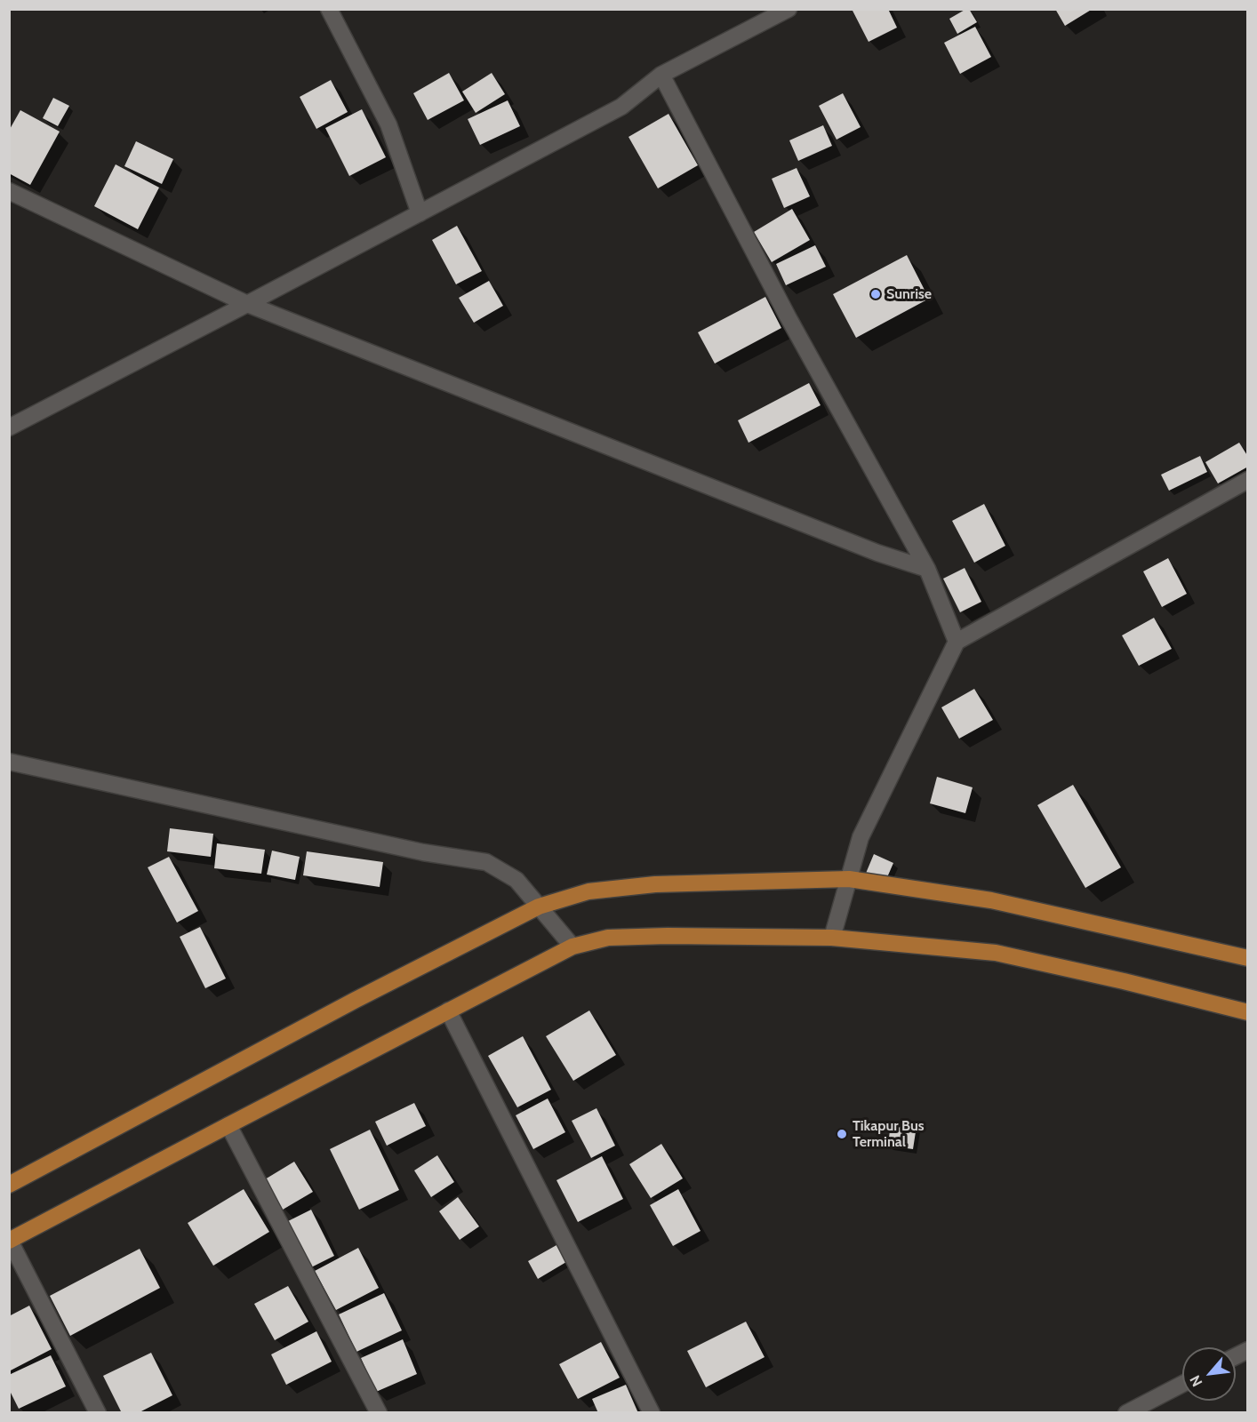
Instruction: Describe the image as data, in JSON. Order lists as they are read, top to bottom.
{
  "places": ["Sunrise", "Tikapur Bus Terminal"],
  "north": "bottom left"
}
